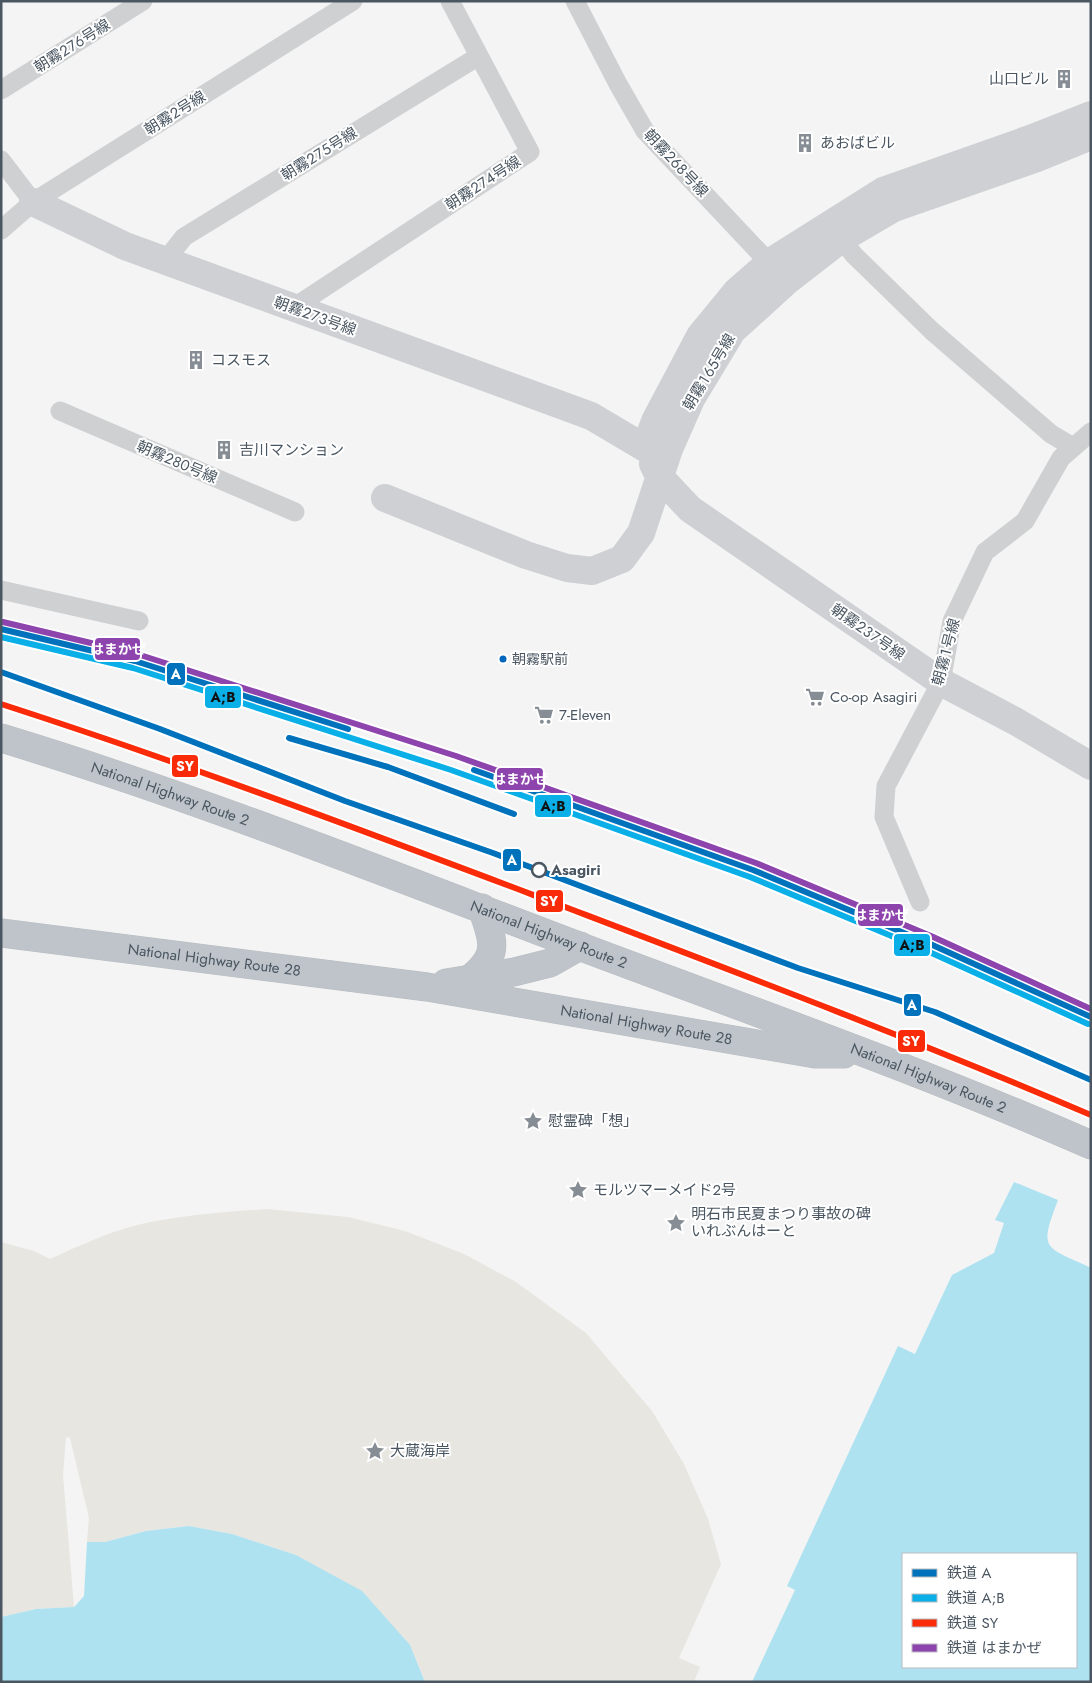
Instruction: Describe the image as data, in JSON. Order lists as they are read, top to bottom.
{
  "streets": {
    "highway": ["National Highway Route 2", "National Highway Route 28"],
    "street": [
      "朝霧２７６号線",
      "朝霧２号線",
      "朝霧２７５号線",
      "朝霧２６８号線",
      "朝霧２７４号線",
      "朝霧２７３号線",
      "朝霧１６５号線",
      "朝霧２８０号線",
      "朝霧２３７号線",
      "朝霧１号線"
    ]
  },
  "crossings": [
    ["朝霧２号線", "朝霧２７３号線"],
    ["朝霧２７５号線", "朝霧２７４号線"],
    ["朝霧２７５号線", "朝霧２７３号線"],
    ["朝霧２６８号線", "朝霧１６５号線"],
    ["朝霧２７４号線", "朝霧２７３号線"],
    ["朝霧２７３号線", "朝霧１６５号線"],
    ["朝霧２７３号線", "朝霧２３７号線"],
    ["朝霧１６５号線", "朝霧２３７号線"],
    ["朝霧２３７号線", "朝霧１号線"],
    ["National Highway Route 2", "National Highway Route 28"]
  ],
  "places": {
    "building": [
      "山口ビル",
      "あおばビル",
      "コスモス",
      "吉川マンション"
    ],
    "other": ["朝霧駅前", "Asagiri"],
    "supermarket": ["Co-op Asagiri", "7-Eleven"],
    "place": [
      "慰霊碑「想」",
      "モルツマーメイド2号",
      "明石市民夏まつり事故の碑 いれぶんはーと",
      "大蔵海岸"
    ]
  },
  "lines": [
    "rail line はまかぜ",
    "rail line A",
    "rail line A;B",
    "rail line SY"
  ],
  "legend": [
    "鉄道 A",
    "鉄道 A;B",
    "鉄道 SY",
    "鉄道 はまかぜ"
  ]
}
